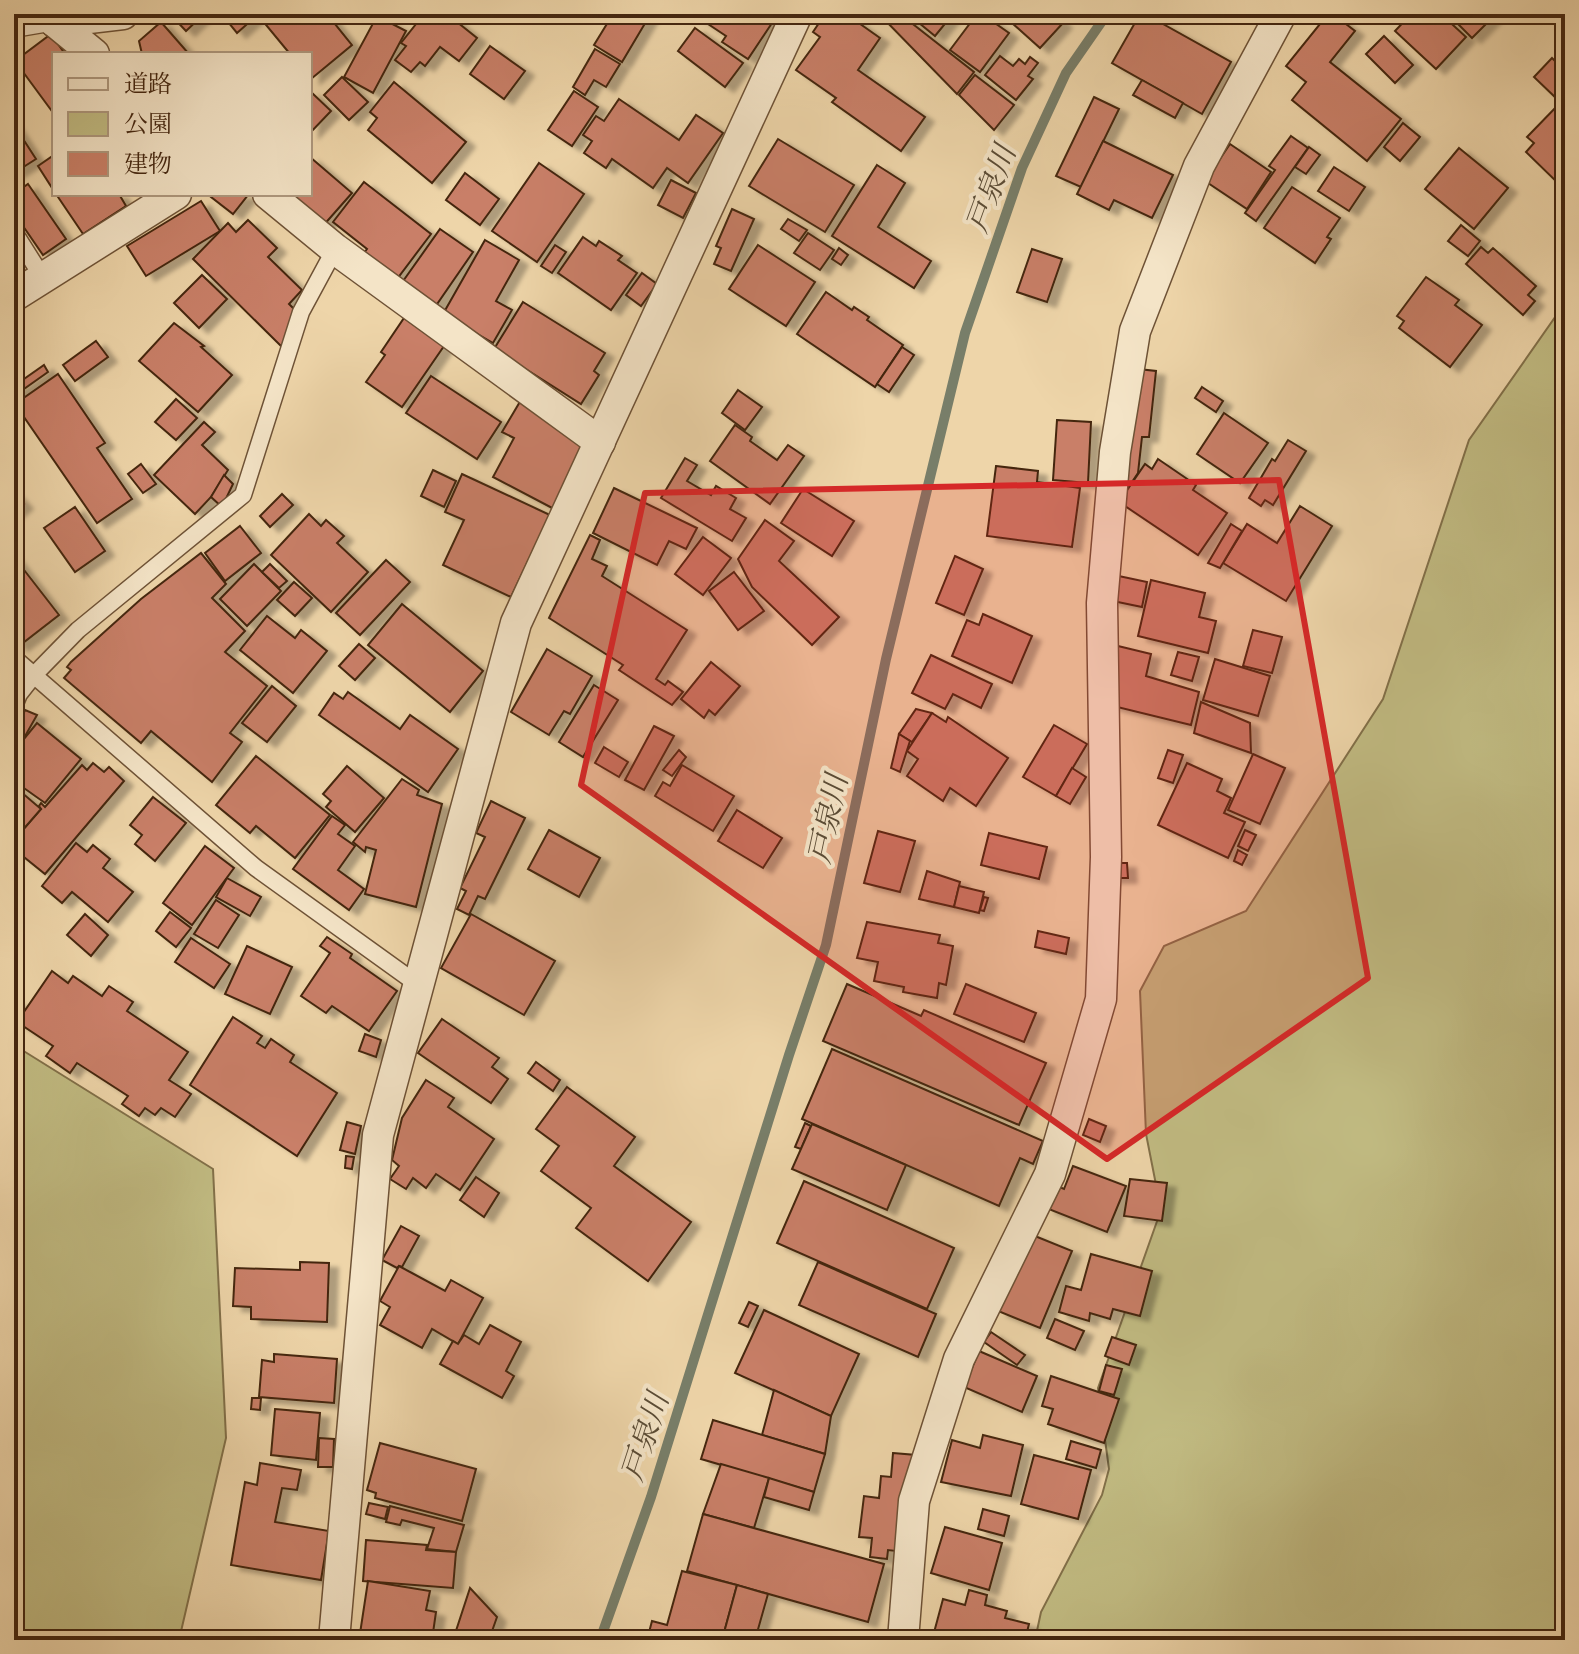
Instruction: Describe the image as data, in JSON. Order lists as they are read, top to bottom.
{
  "water": ["戸泉川"],
  "legend": ["道路", "公園", "建物"]
}
